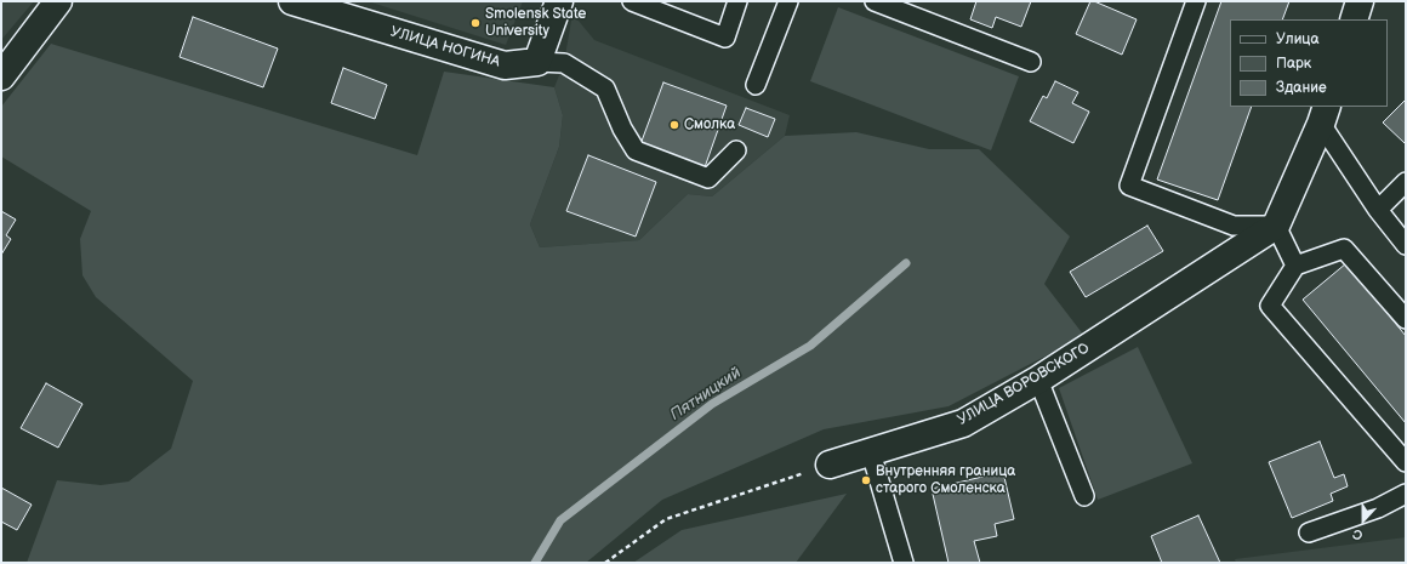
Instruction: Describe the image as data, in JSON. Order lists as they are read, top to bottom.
{
  "streets": {
    "street": ["УЛИЦА НОГИНА", "УЛИЦА ВОРОВСКОГО"]
  },
  "water": ["Пятницкий"],
  "places": ["Smolensk State University", "Смолка", "Внутренняя граница старого Смоленска"],
  "legend": ["Улица", "Парк", "Здание"],
  "north": "bottom"
}
